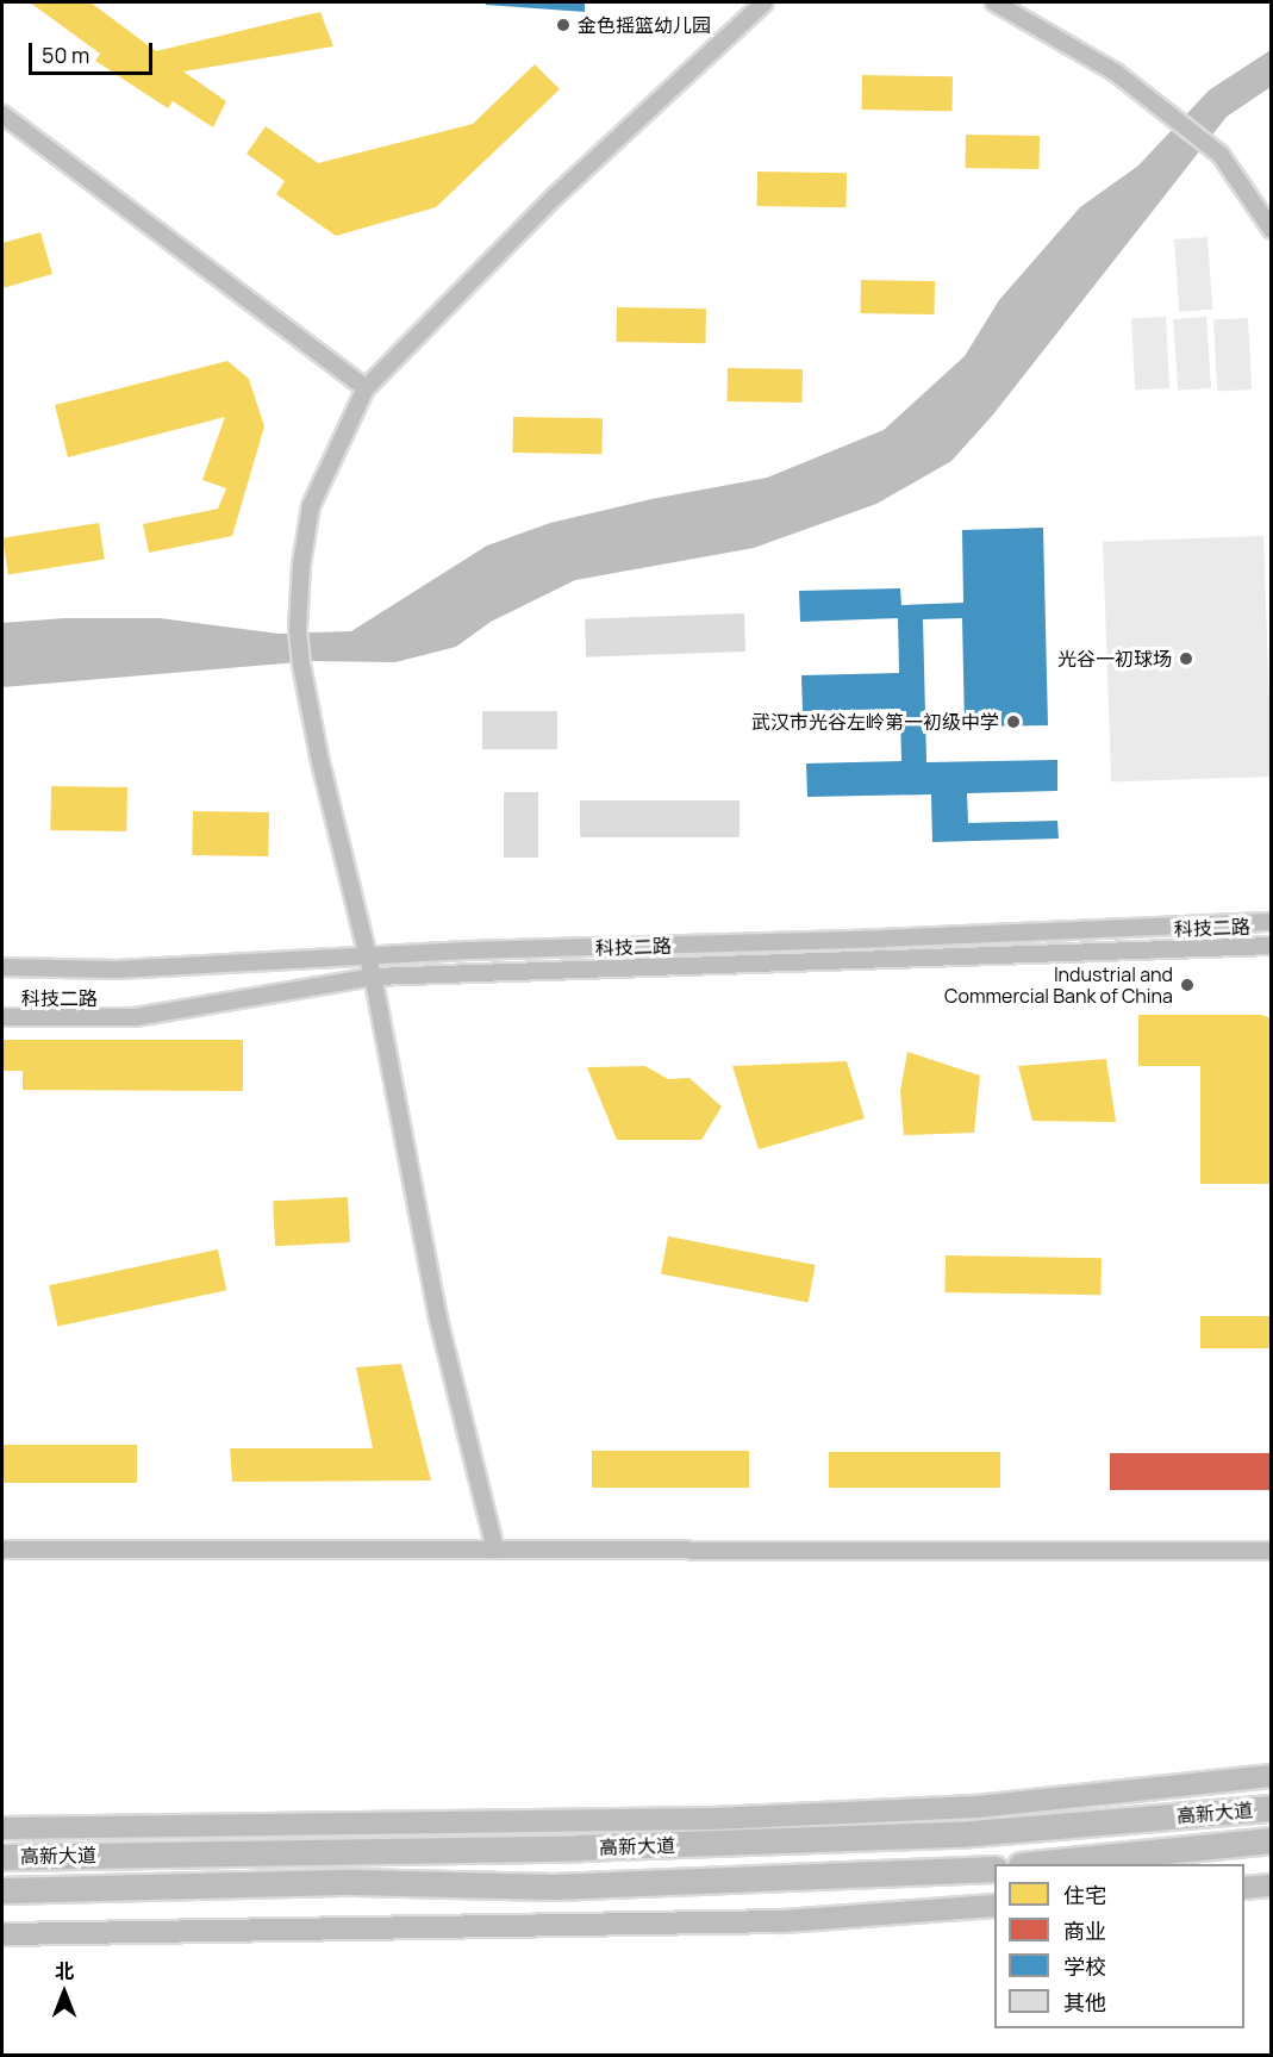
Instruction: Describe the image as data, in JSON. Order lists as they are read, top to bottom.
{
  "streets": {
    "highway": ["高新大道"],
    "street": ["科技二路"]
  },
  "places": [
    "金色摇篮幼儿园",
    "光谷一初球场",
    "武汉市光谷左岭第一初级中学",
    "Industrial and Commercial Bank of China"
  ],
  "legend": [
    "住宅",
    "商业",
    "学校",
    "其他"
  ],
  "scale_bar": "50 m",
  "north": "top"
}
